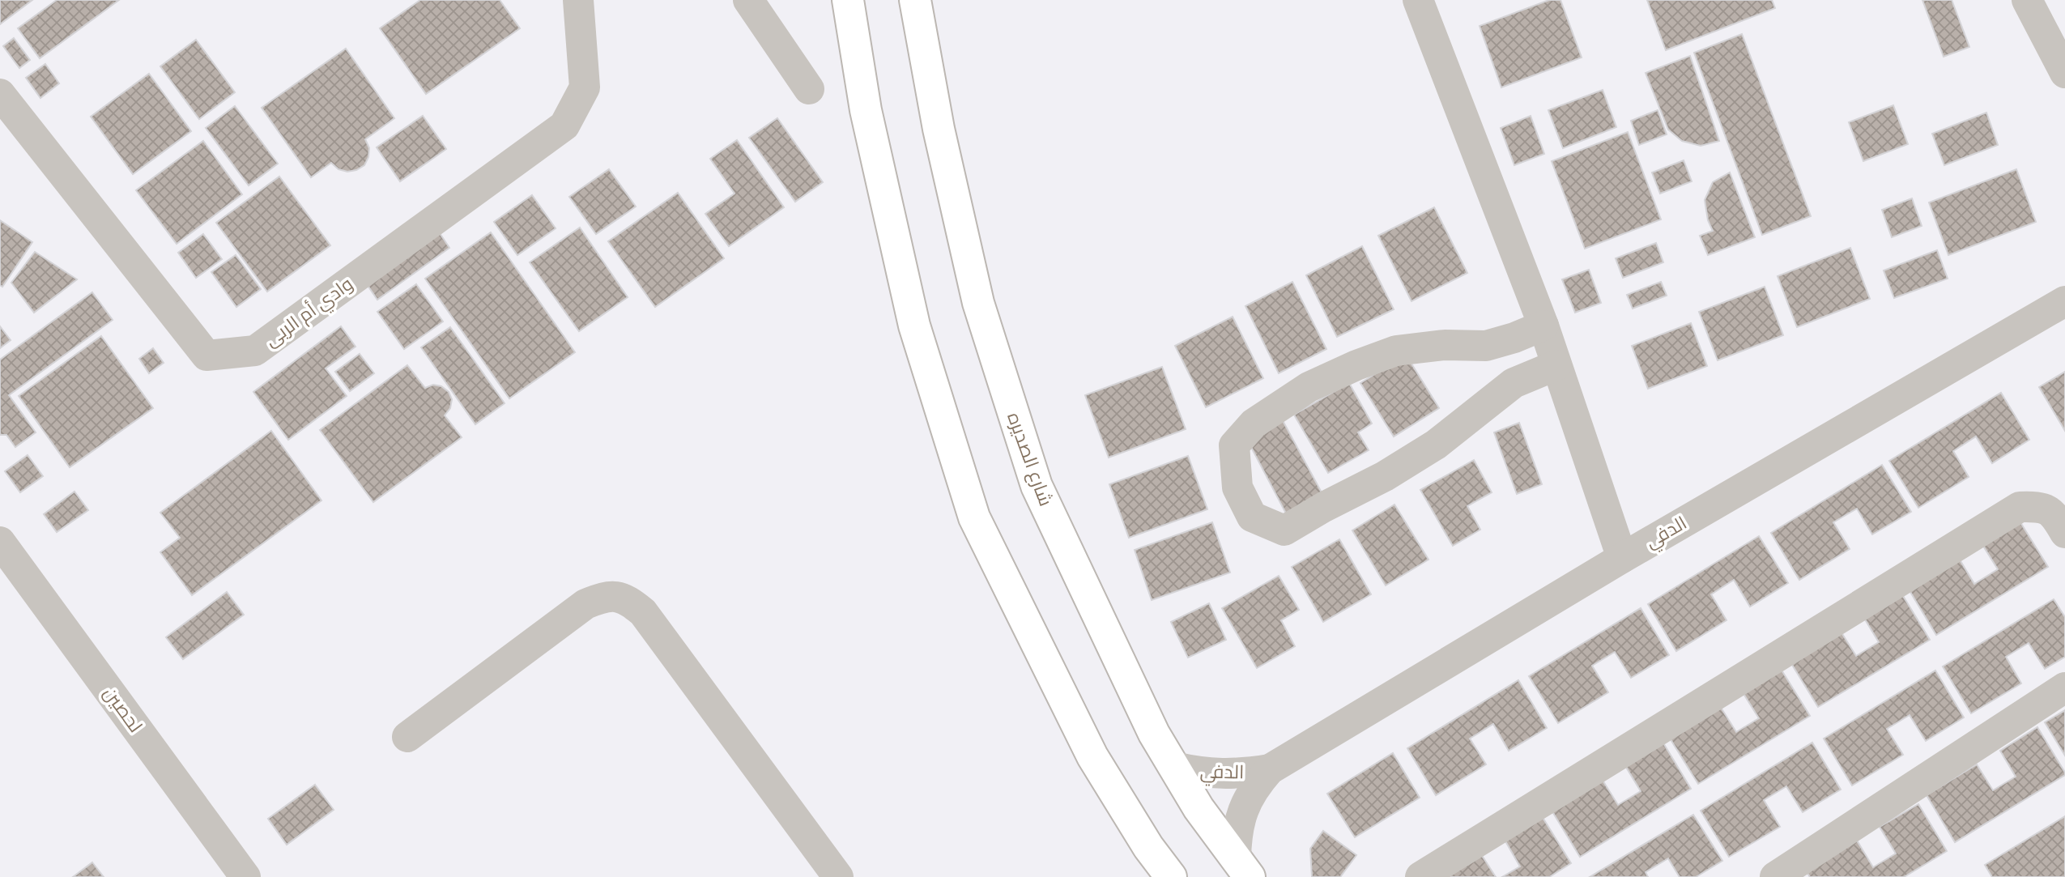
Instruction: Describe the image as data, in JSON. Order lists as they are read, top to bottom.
{
  "streets": {
    "main road": ["شارع الصديره"],
    "street": ["وادي أم الربى", "الدفي", "لحصين"]
  },
  "crossings": [
    ["شارع الصديره", "الدفي"]
  ]
}
